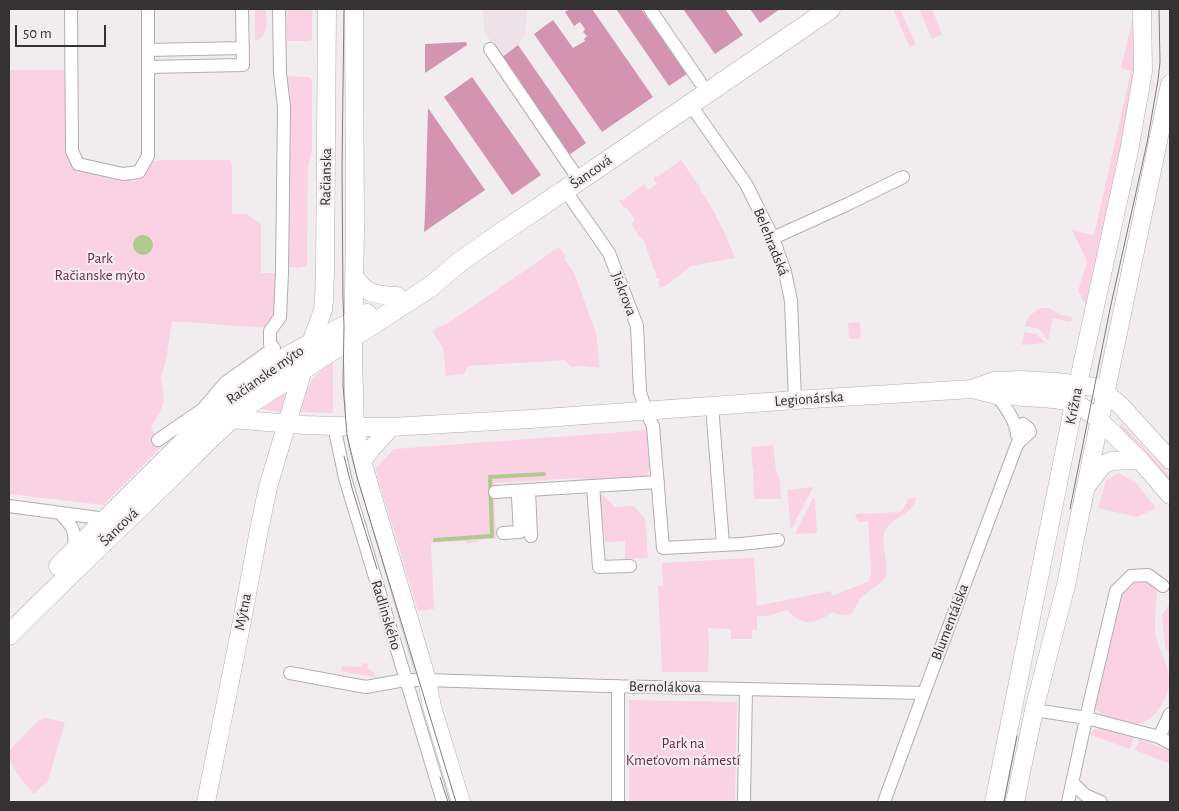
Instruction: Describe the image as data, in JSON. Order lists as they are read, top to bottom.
{
  "streets": {
    "main road": [
      "Šancová",
      "Račianska",
      "Račianske mýto",
      "Legionárska",
      "Krížna",
      "Mýtna",
      "Radlinského"
    ],
    "street": [
      "Belehradská",
      "Jiskrova",
      "Blumentálska",
      "Bernolákova"
    ]
  },
  "crossings": [
    ["Šancová", "Račianska"],
    ["Šancová", "Belehradská"],
    ["Šancová", "Jiskrova"],
    ["Šancová", "Račianske mýto"],
    ["Račianska", "Račianske mýto"],
    ["Belehradská", "Legionárska"],
    ["Jiskrova", "Legionárska"],
    ["Račianske mýto", "Legionárska"],
    ["Račianske mýto", "Mýtna"],
    ["Račianske mýto", "Radlinského"],
    ["Legionárska", "Krížna"],
    ["Legionárska", "Radlinského"],
    ["Legionárska", "Blumentálska"],
    ["Radlinského", "Bernolákova"],
    ["Blumentálska", "Bernolákova"]
  ],
  "parks": ["Park Račianske mýto", "Park na Kmeťovom námestí"],
  "scale_bar": "50 m"
}
